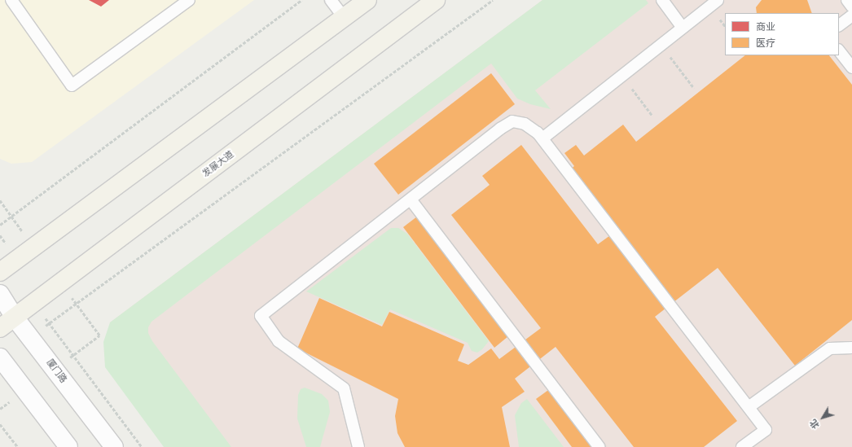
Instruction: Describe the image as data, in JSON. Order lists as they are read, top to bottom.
{
  "streets": {
    "main road": ["发展大道"],
    "street": ["厦门路"]
  },
  "crossings": [
    ["发展大道", "厦门路"]
  ],
  "legend": ["商业", "医疗"],
  "north": "bottom left"
}
